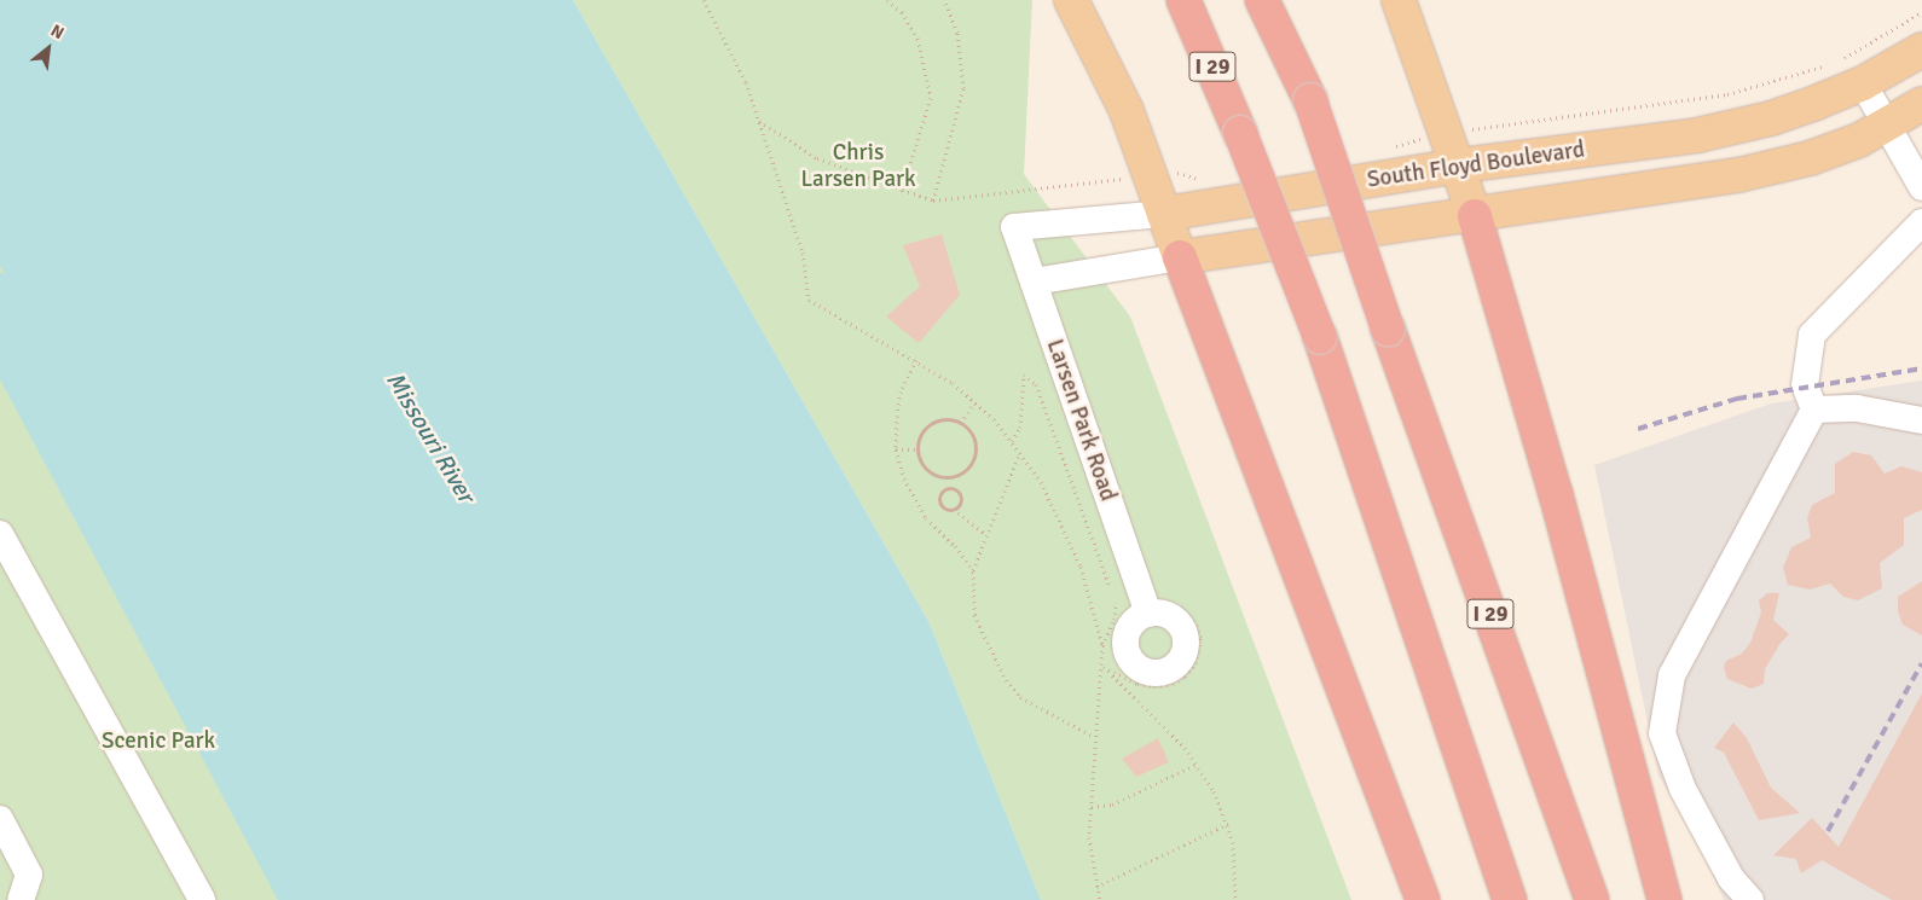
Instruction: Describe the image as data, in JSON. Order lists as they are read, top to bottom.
{
  "streets": {
    "highway": ["I 29"],
    "main road": ["South Floyd Boulevard"],
    "street": ["Larsen Park Road"]
  },
  "crossings": [
    ["South Floyd Boulevard", "Larsen Park Road"]
  ],
  "water": ["Missouri River"],
  "parks": ["Chris Larsen Park", "Scenic Park"],
  "north": "top right"
}
